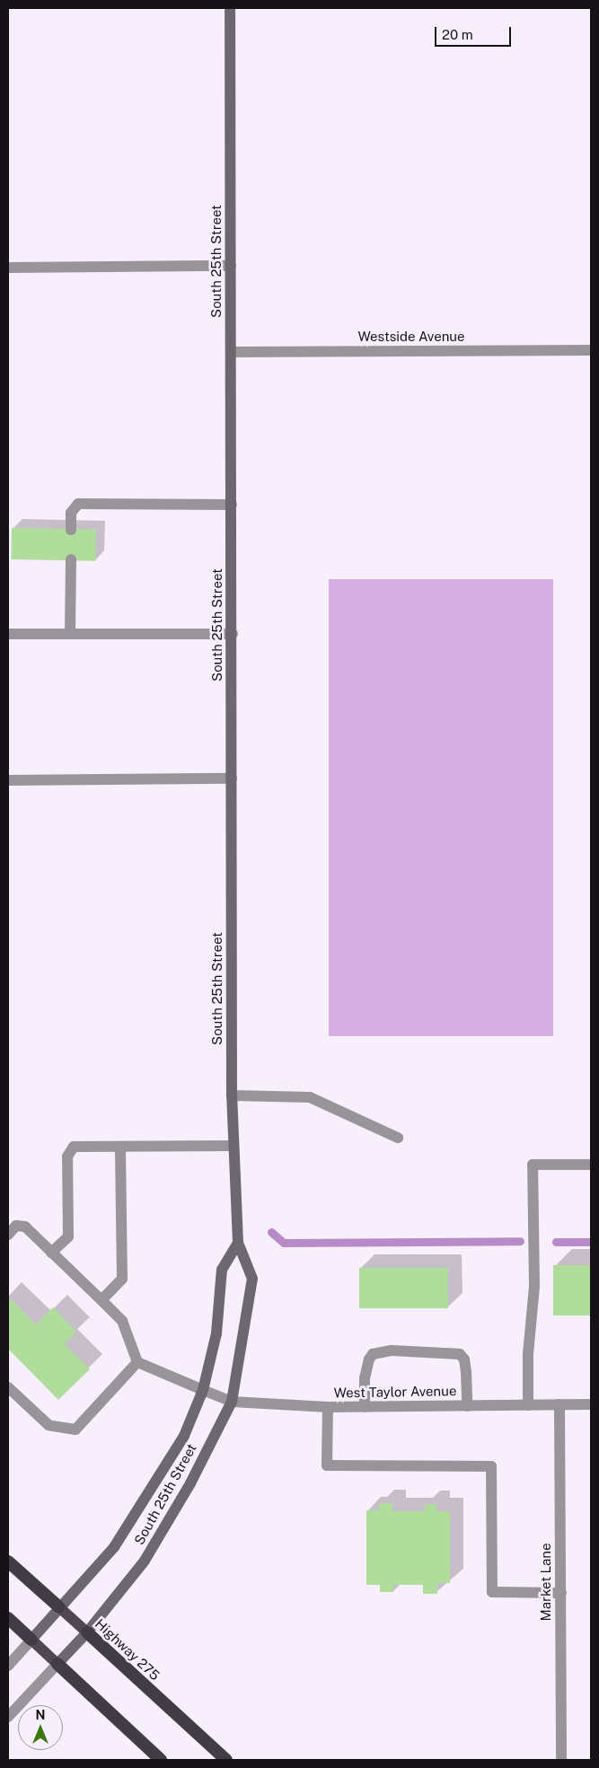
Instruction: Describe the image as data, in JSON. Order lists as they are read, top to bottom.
{
  "streets": {
    "highway": ["Highway 275"],
    "main road": ["South 25th Street"],
    "street": ["Westside Avenue", "West Taylor Avenue", "Market Lane"]
  },
  "crossings": [
    ["South 25th Street", "Westside Avenue"],
    ["South 25th Street", "West Taylor Avenue"],
    ["South 25th Street", "Highway 275"],
    ["West Taylor Avenue", "Market Lane"]
  ],
  "scale_bar": "20 m",
  "north": "top"
}
